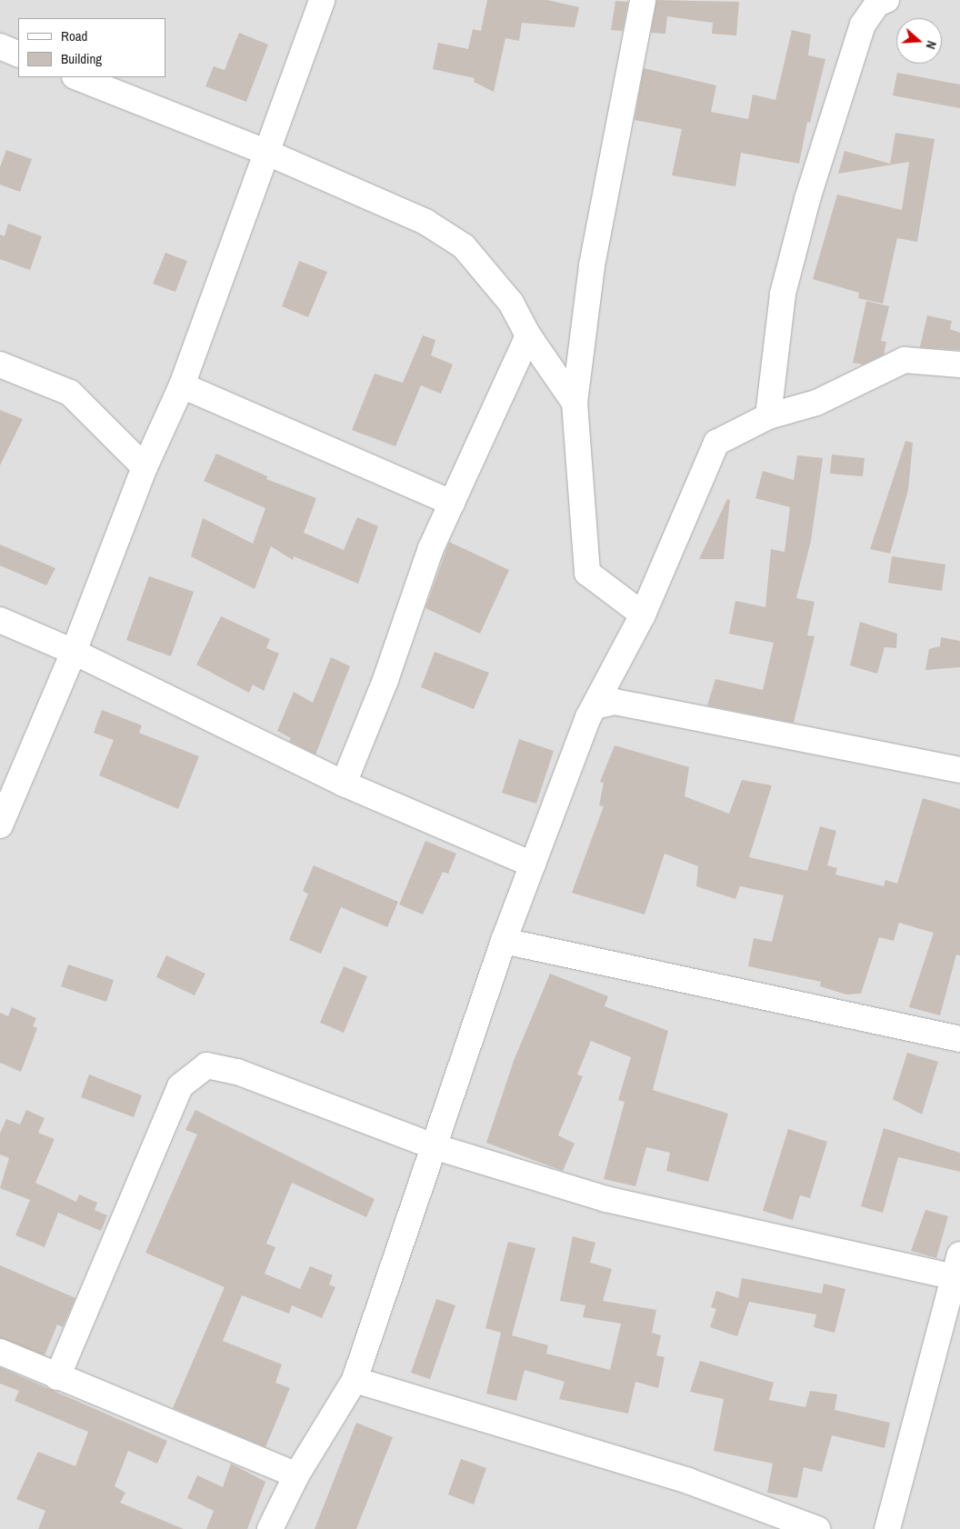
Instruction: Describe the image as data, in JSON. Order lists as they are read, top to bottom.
{
  "legend": ["Road", "Building"],
  "north": "right"
}
